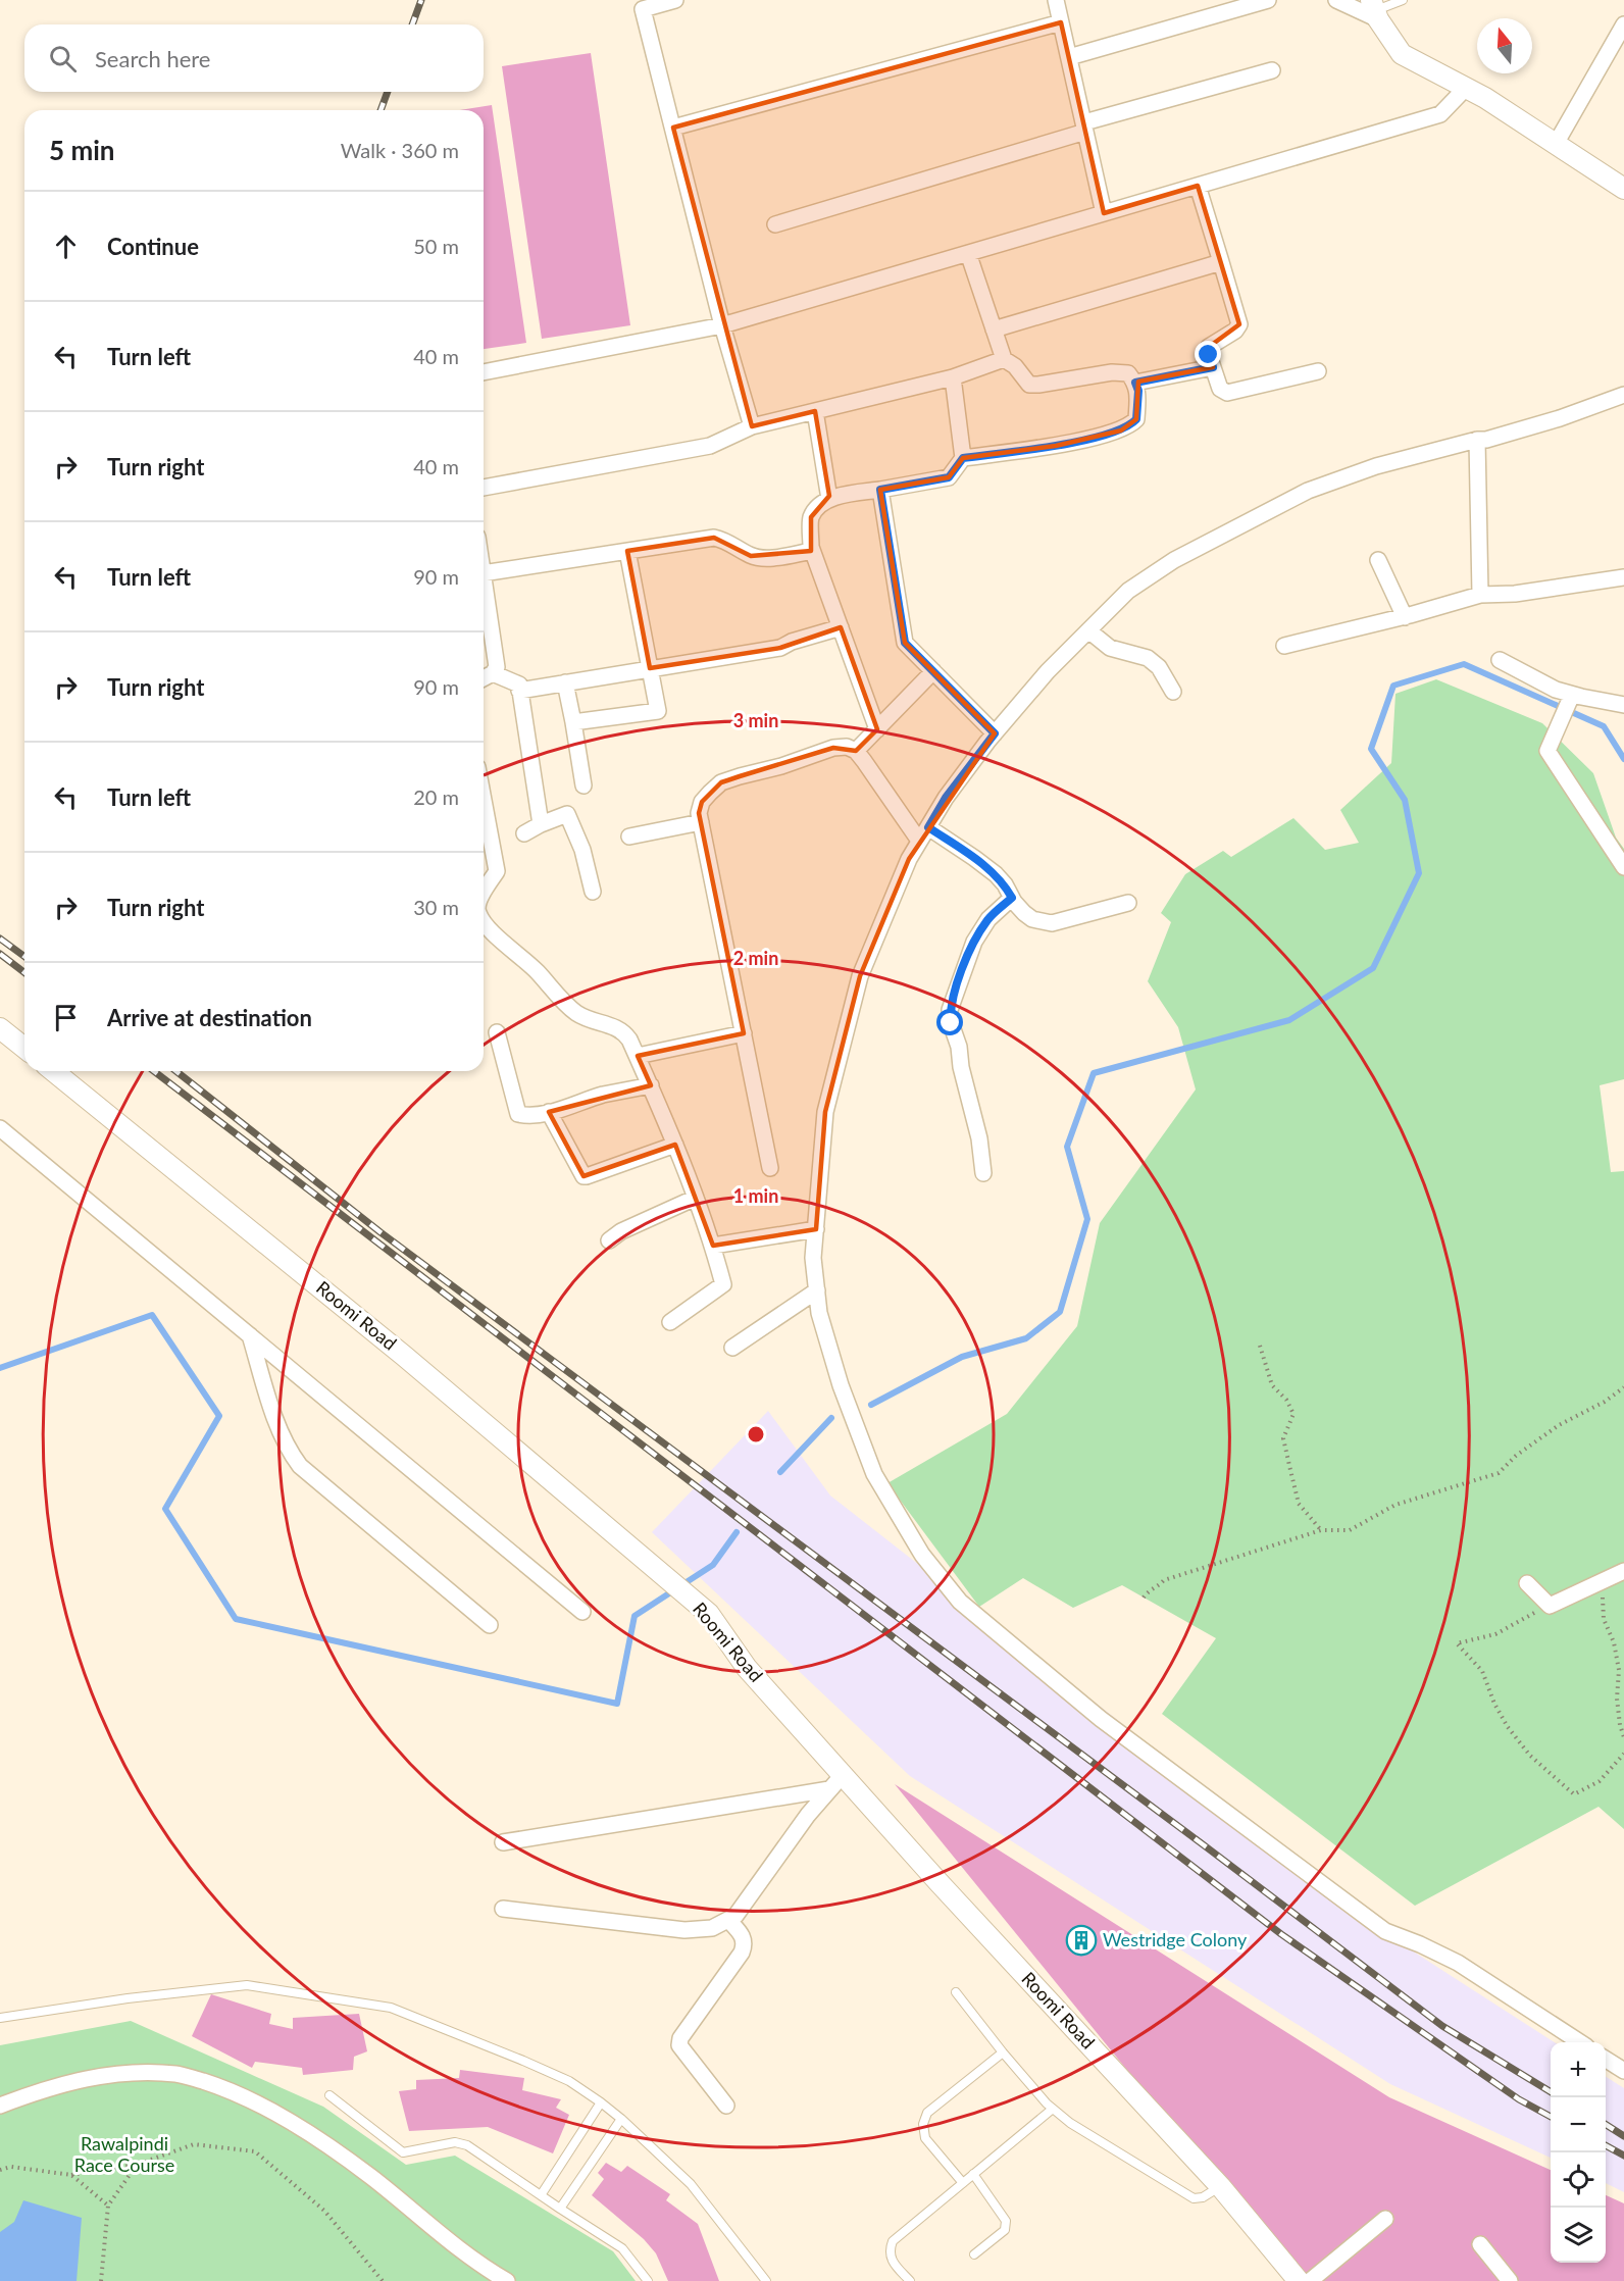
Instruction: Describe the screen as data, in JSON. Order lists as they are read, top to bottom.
{
  "streets": {
    "street": ["Roomi Road"]
  },
  "parks": ["Rawalpindi Race Course"],
  "places": {
    "building": ["Westridge Colony"]
  },
  "north": "top",
  "page": {
    "search": "Search here",
    "heading": ["5 min", "Walk · 360 m"],
    "list": [
      ["Continue", "50 m"],
      ["Turn left", "40 m"],
      ["Turn right", "40 m"],
      ["Turn left", "90 m"],
      ["Turn right", "90 m"],
      ["Turn left", "20 m"],
      ["Turn right", "30 m"],
      "Arrive at destination"
    ],
    "map_buttons": ["+", "−"]
  },
  "rings": ["3 min", "2 min", "1 min"]
}
